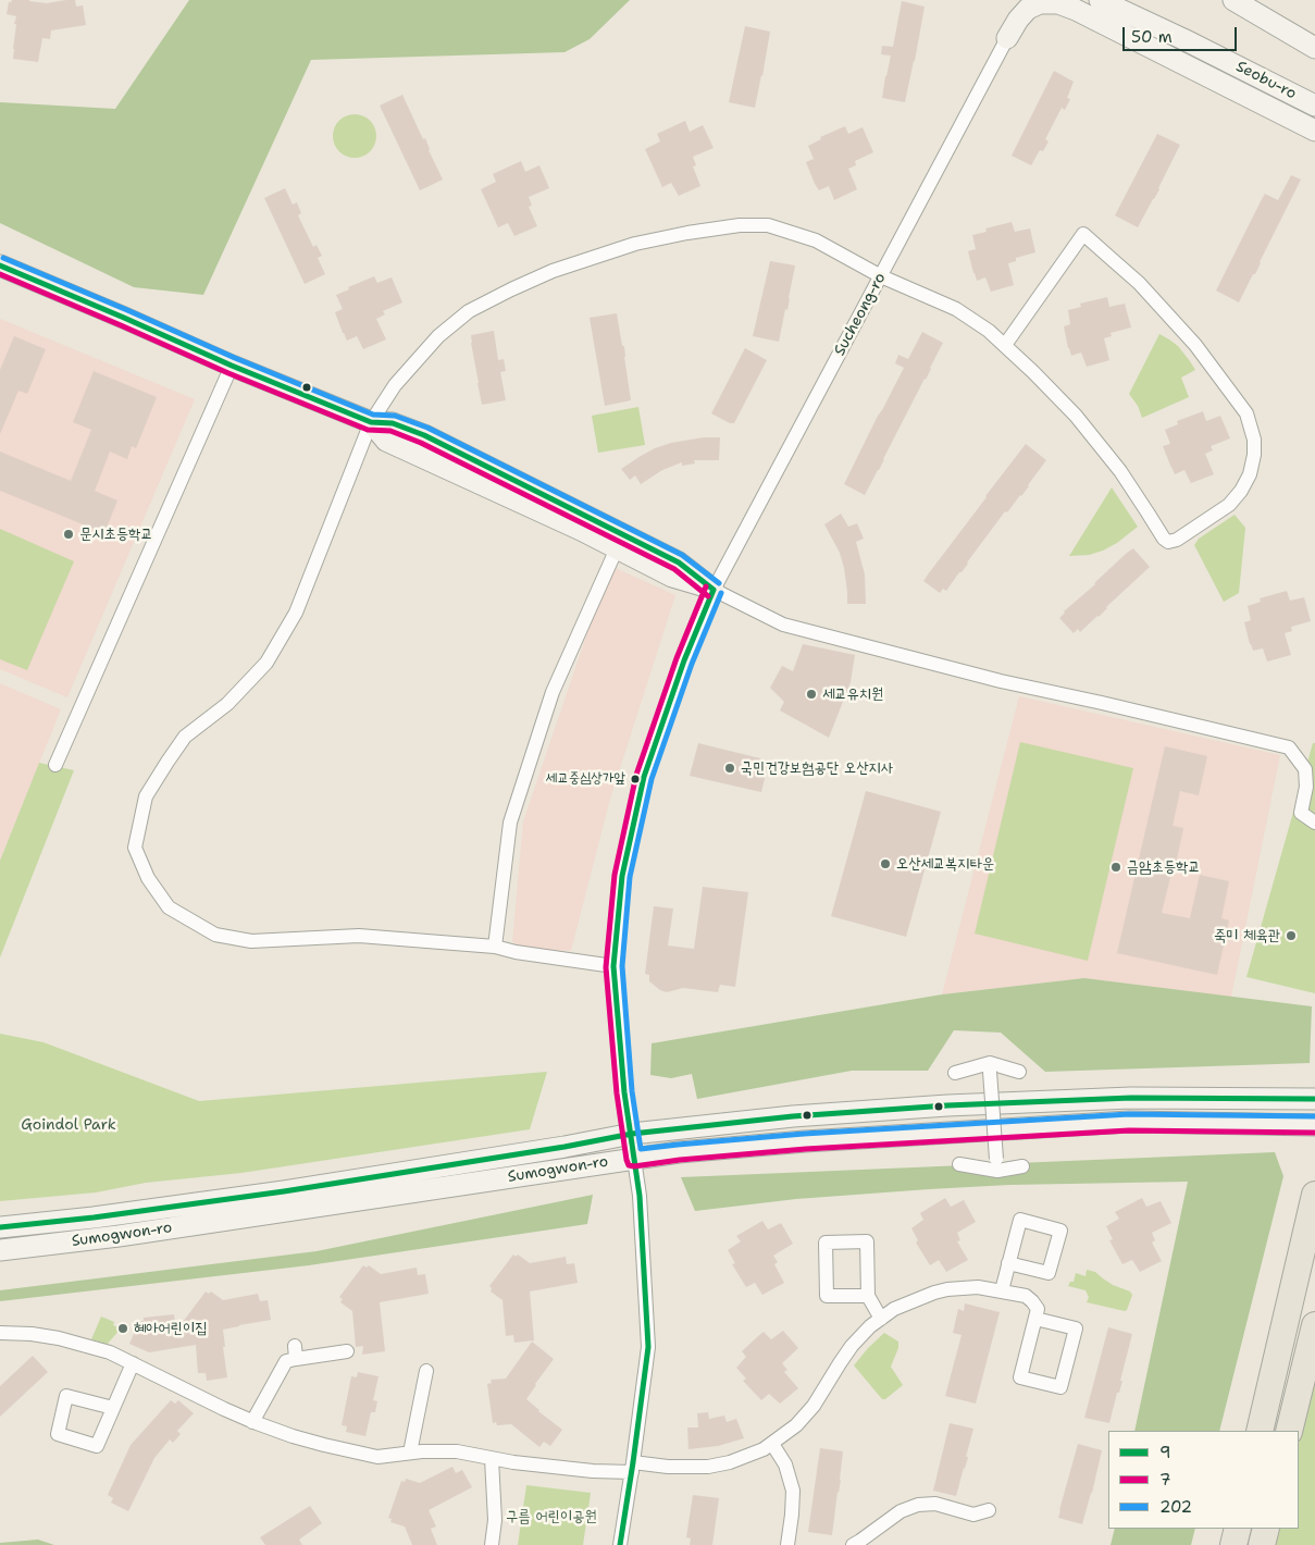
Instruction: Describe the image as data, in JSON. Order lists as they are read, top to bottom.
{
  "streets": {
    "street": ["Seobu-ro", "Sucheong-ro", "Sumogwon-ro"]
  },
  "crossings": [
    ["Sucheong-ro", "Sumogwon-ro"]
  ],
  "parks": ["Goindol Park", "구름 어린이공원"],
  "places": [
    "문시초등학교",
    "세교유치원",
    "국민건강보험공단 오산지사",
    "세교중심상가앞",
    "오산세교복지타운",
    "금암초등학교",
    "죽미 체육관",
    "혜아어린이집"
  ],
  "lines": ["transit line 202", "transit line 9", "transit line 7"],
  "legend": ["9", "7", "202"],
  "scale_bar": "50 m"
}
